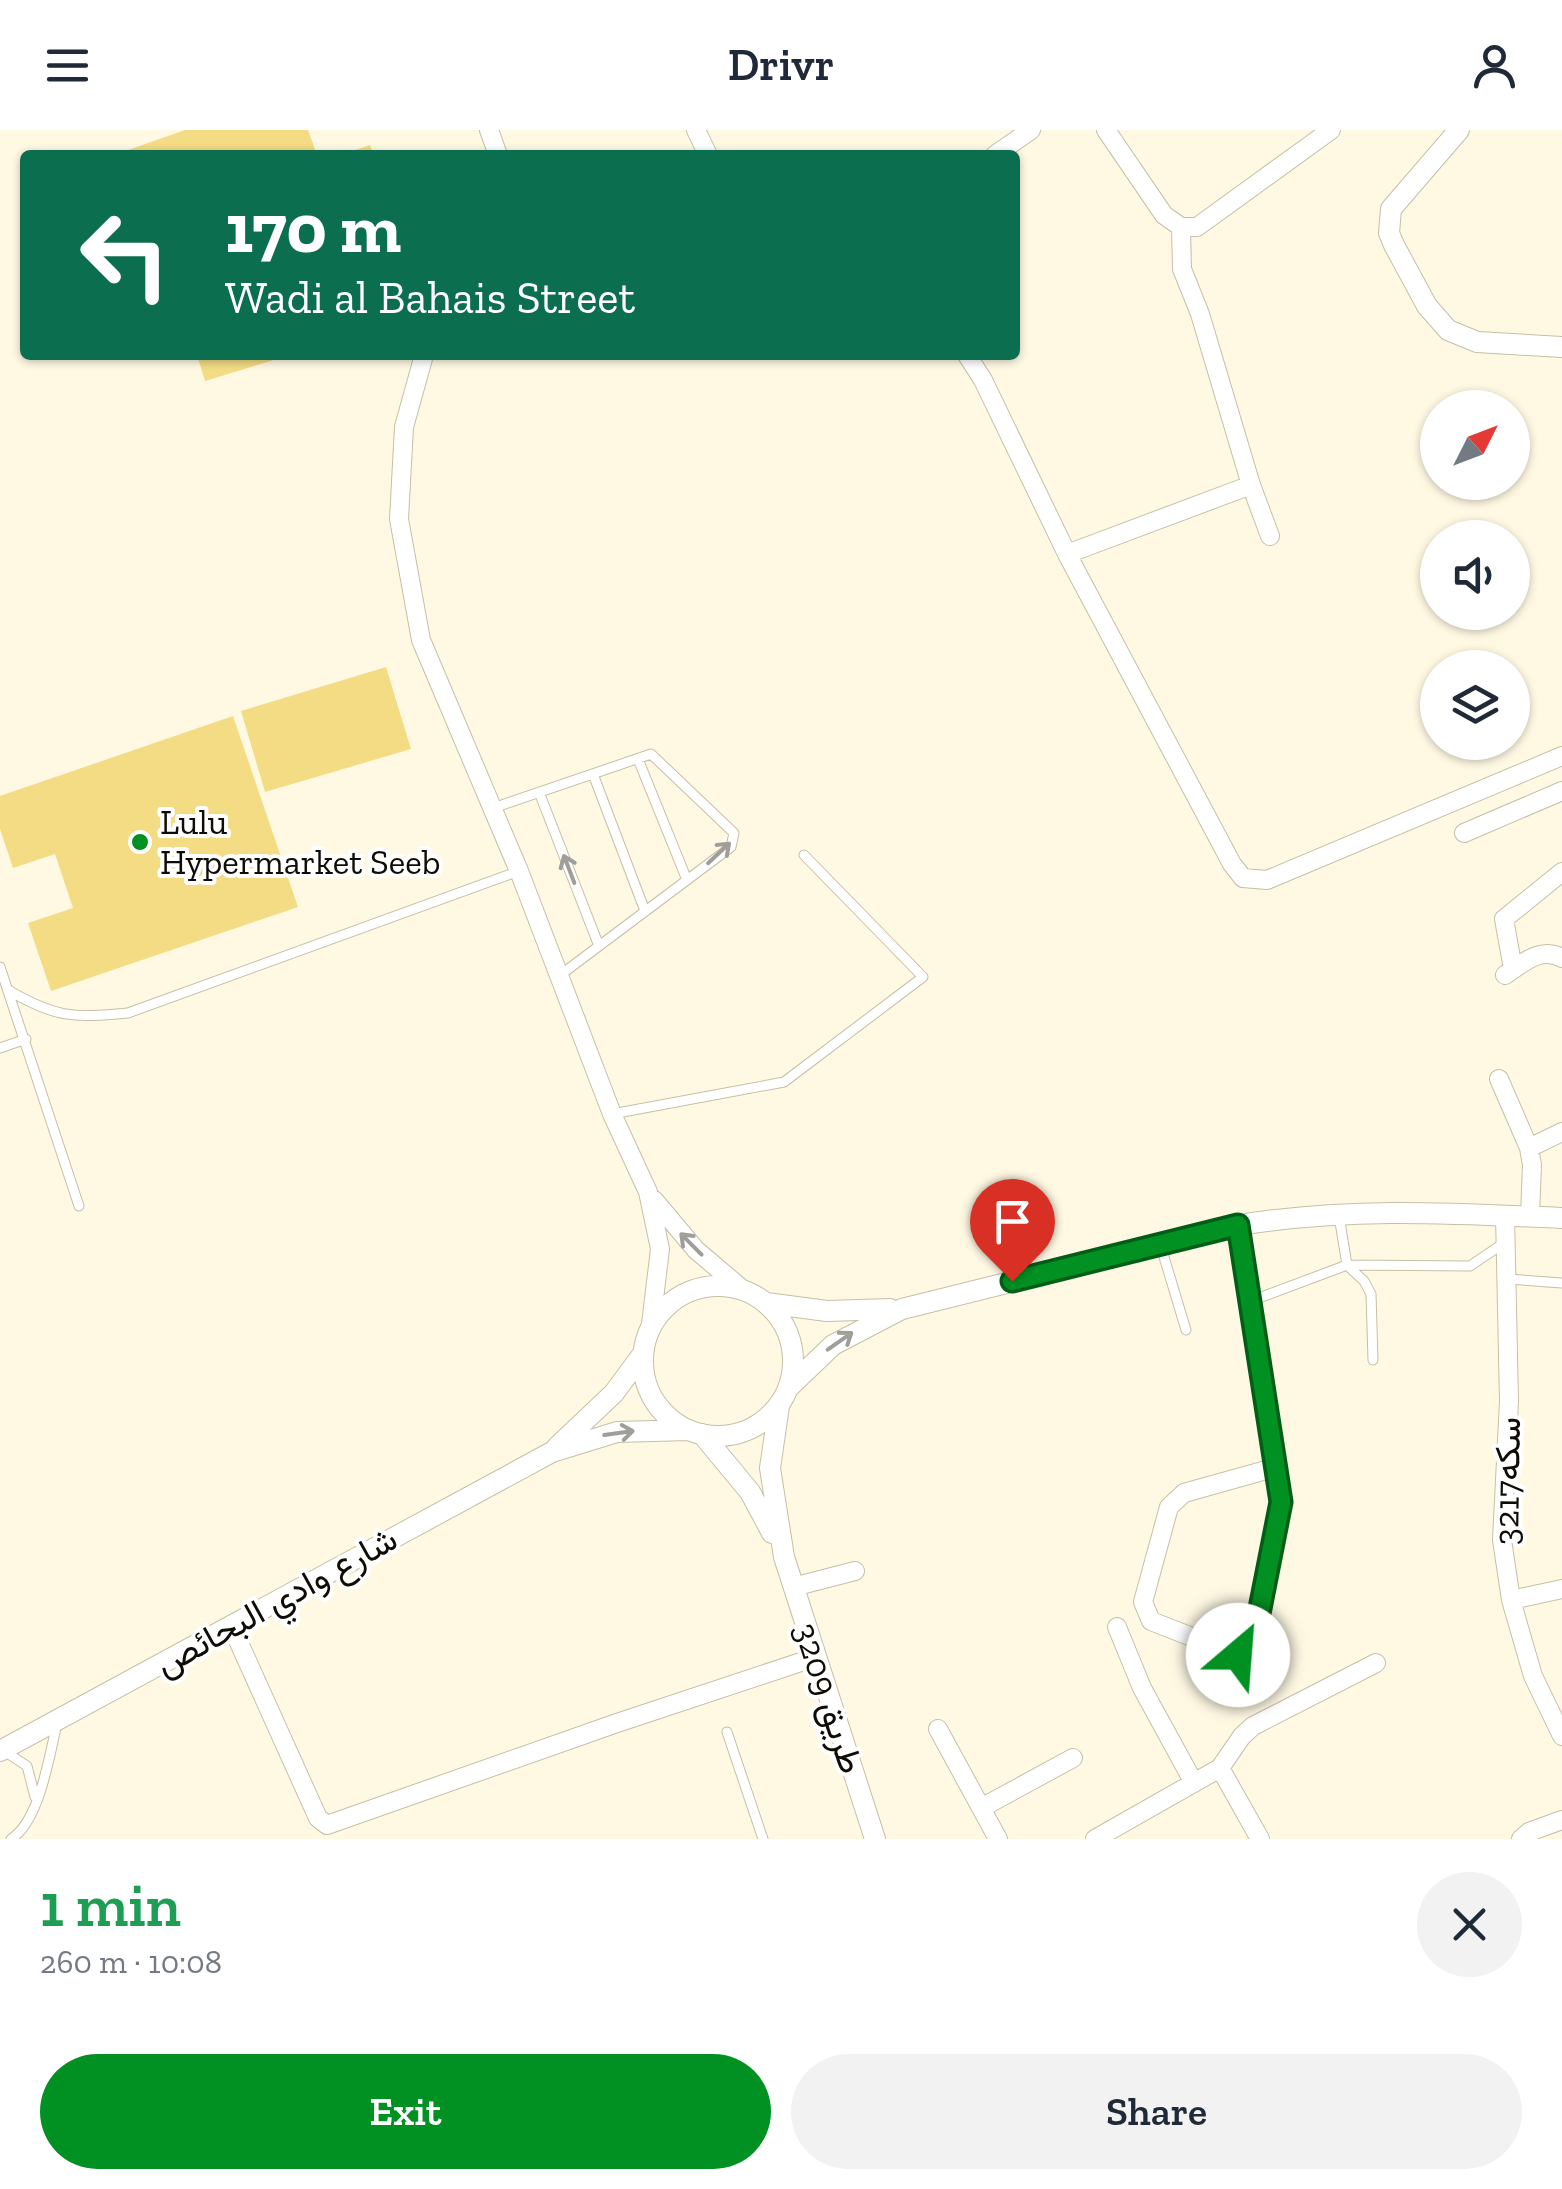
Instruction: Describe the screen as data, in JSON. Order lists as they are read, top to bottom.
{
  "streets": {
    "street": ["سكه3217", "شارع وادي البحائص", "طريق 3209"]
  },
  "places": ["Lulu Hypermarket Seeb"],
  "north": "top right",
  "page": {
    "header": "Drivr",
    "turn": ["170 m", "Wadi al Bahais Street"],
    "heading": ["1 min", "260 m · 10:08"],
    "buttons": ["Exit", "Share"]
  }
}
